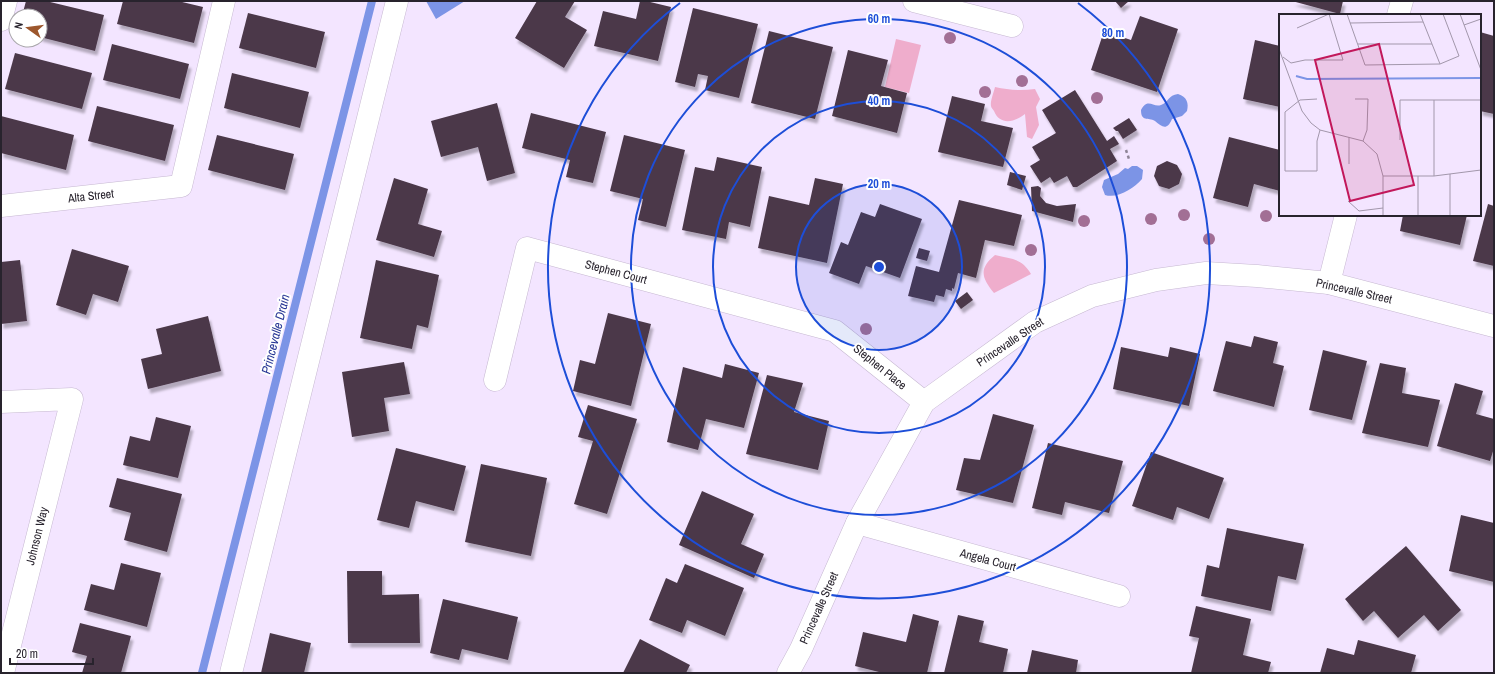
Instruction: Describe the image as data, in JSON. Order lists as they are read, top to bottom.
{
  "streets": {
    "street": [
      "Alta Street",
      "Stephen Court",
      "Princevalle Street",
      "Stephen Place",
      "Johnson Way",
      "Angela Court"
    ]
  },
  "crossings": [
    ["Stephen Court", "Stephen Place"],
    ["Princevalle Street", "Stephen Place"],
    ["Princevalle Street", "Angela Court"]
  ],
  "water": ["Princevalle Drain"],
  "scale_bar": "20 m",
  "north": "left",
  "rings": [
    "60 m",
    "80 m",
    "40 m",
    "20 m"
  ]
}
